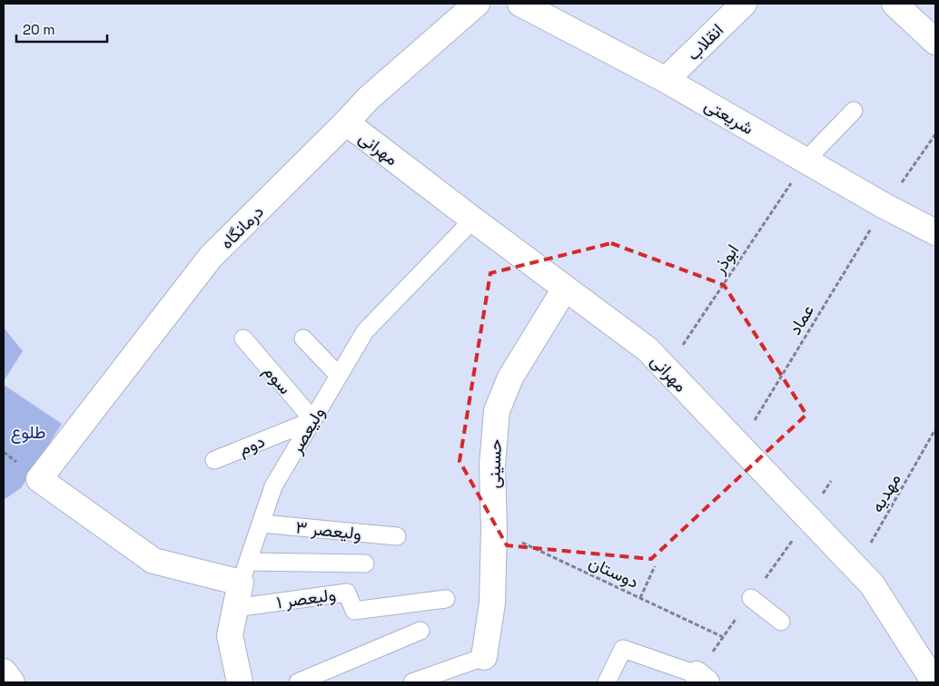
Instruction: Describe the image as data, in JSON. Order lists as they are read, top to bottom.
{
  "streets": {
    "street": [
      "انقلاب",
      "شریعتی",
      "مهرانی",
      "درمانگاه",
      "ولیعصر",
      "حسینی"
    ],
    "lane": [
      "سوم",
      "دوم",
      "ولیعصر ۳",
      "ولیعصر ۱"
    ],
    "path": [
      "ابوذر",
      "عماد",
      "مهدیه",
      "دوستان"
    ]
  },
  "crossings": [
    ["انقلاب", "شریعتی"],
    ["شریعتی", "ابوذر"],
    ["شریعتی", "عماد"],
    ["مهرانی", "درمانگاه"],
    ["مهرانی", "ابوذر"],
    ["مهرانی", "عماد"],
    ["مهرانی", "ولیعصر"],
    ["مهرانی", "حسینی"],
    ["مهرانی", "مهدیه"],
    ["درمانگاه", "ولیعصر"],
    ["سوم", "ولیعصر"],
    ["سوم", "دوم"],
    ["ولیعصر", "دوم"],
    ["ولیعصر", "ولیعصر ۳"],
    ["ولیعصر", "ولیعصر ۱"],
    ["حسینی", "دوستان"]
  ],
  "parks": ["طلوع"],
  "scale_bar": "20 m"
}
